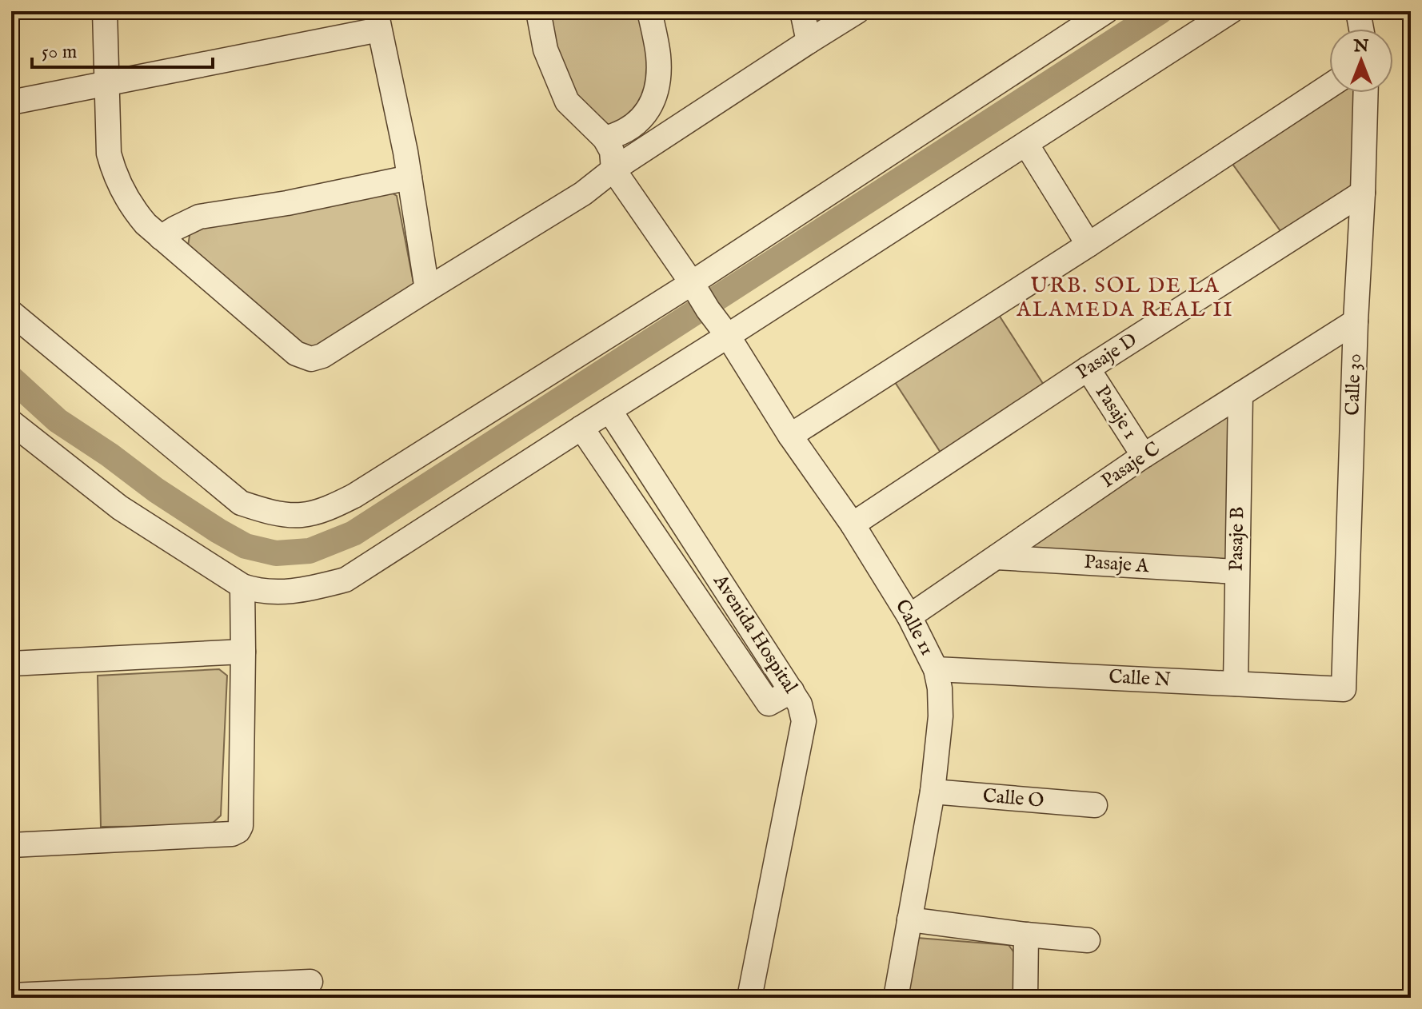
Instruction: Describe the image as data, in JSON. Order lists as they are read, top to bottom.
{
  "streets": {
    "street": [
      "Pasaje D",
      "Calle 30",
      "Pasaje 1",
      "Pasaje C",
      "Pasaje B",
      "Pasaje A",
      "Calle 11",
      "Avenida Hospital",
      "Calle N",
      "Calle O"
    ]
  },
  "crossings": [
    ["Pasaje D", "Calle 30"],
    ["Pasaje D", "Pasaje 1"],
    ["Pasaje D", "Calle 11"],
    ["Calle 30", "Pasaje C"],
    ["Calle 30", "Calle N"],
    ["Pasaje 1", "Pasaje C"],
    ["Pasaje C", "Pasaje B"],
    ["Pasaje C", "Pasaje A"],
    ["Pasaje C", "Calle 11"],
    ["Pasaje B", "Pasaje A"],
    ["Pasaje B", "Calle N"],
    ["Calle 11", "Calle N"],
    ["Calle 11", "Calle O"]
  ],
  "districts": ["URB. SOL DE LA ALAMEDA REAL II"],
  "scale_bar": "50 m",
  "north": "top"
}
